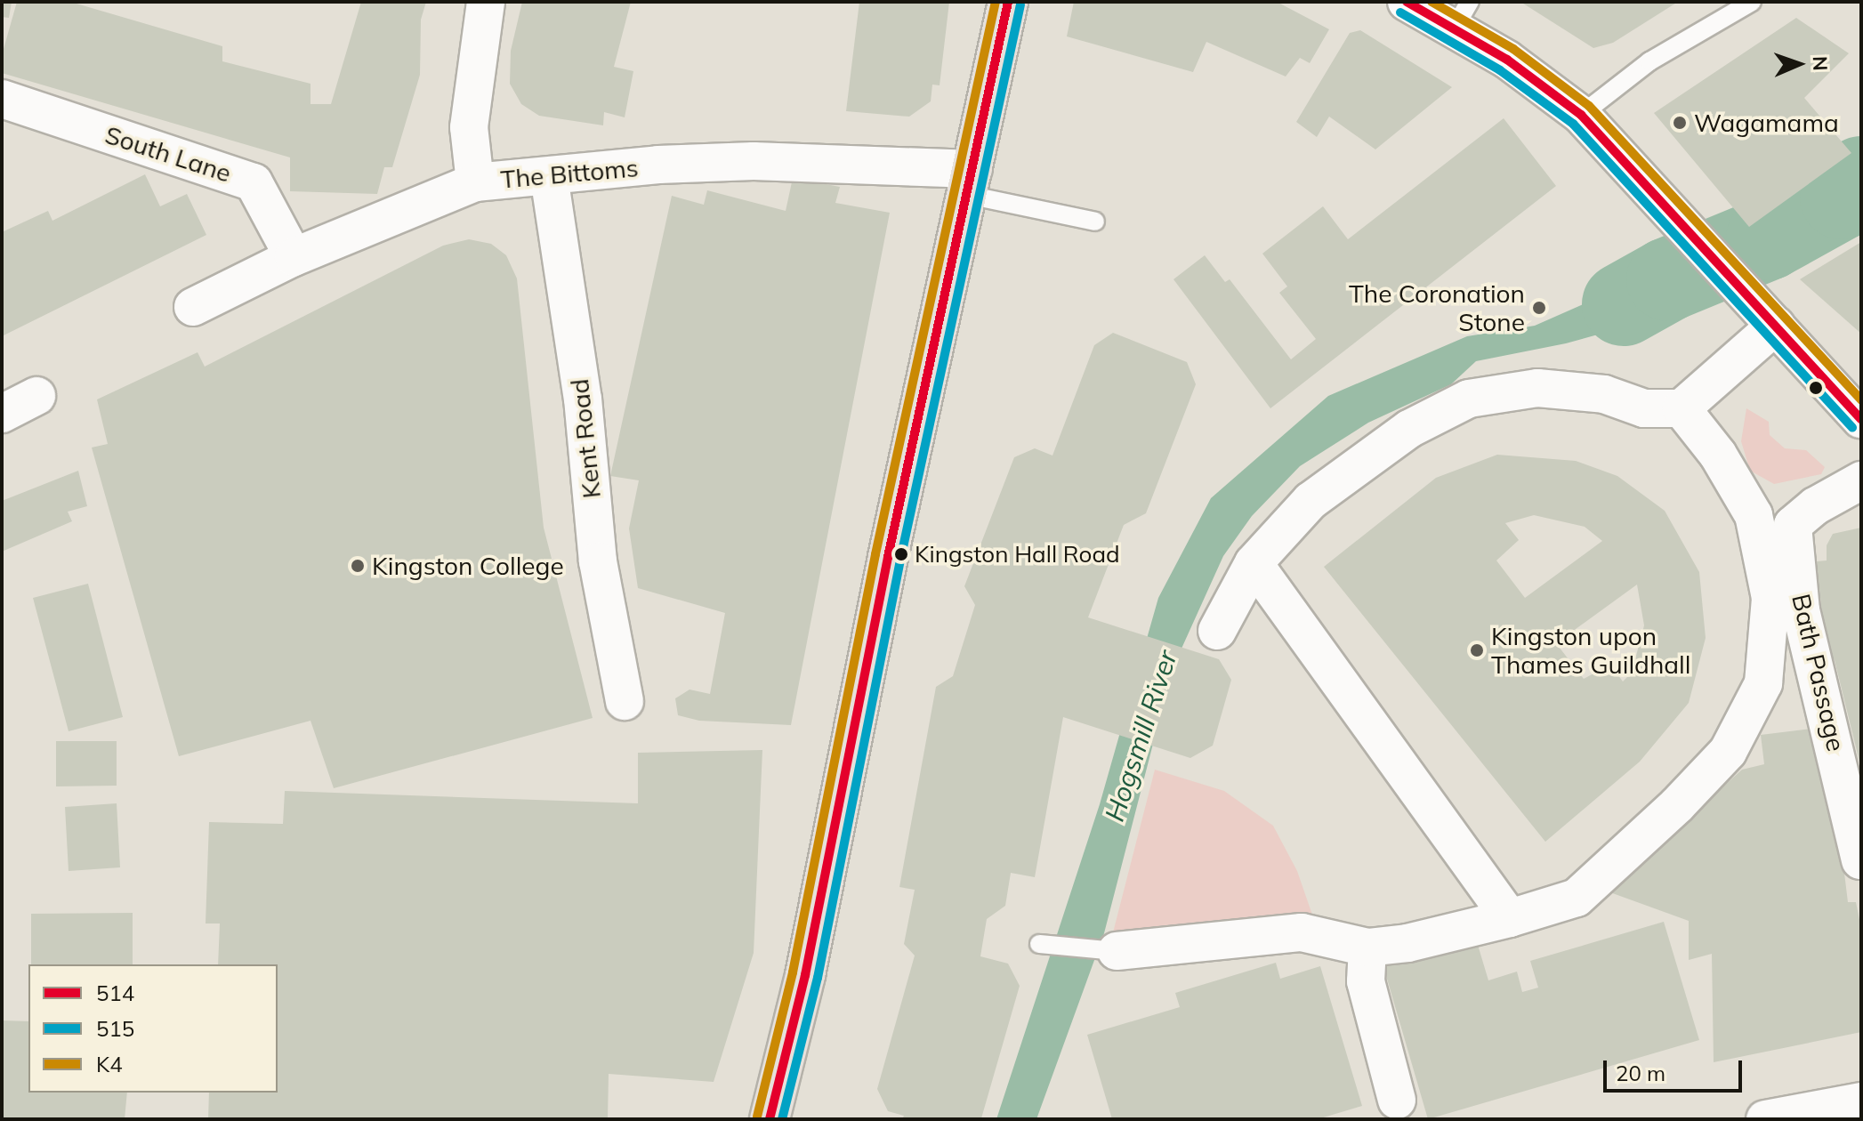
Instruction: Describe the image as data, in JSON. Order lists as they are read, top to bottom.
{
  "streets": {
    "street": [
      "South Lane",
      "The Bittoms",
      "Kent Road",
      "Bath Passage"
    ]
  },
  "crossings": [
    ["South Lane", "The Bittoms"],
    ["The Bittoms", "Kent Road"]
  ],
  "water": ["Hogsmill River"],
  "places": [
    "Wagamama",
    "The Coronation Stone",
    "Kingston Hall Road",
    "Kingston College",
    "Kingston upon Thames Guildhall"
  ],
  "lines": ["transit line 514", "transit line K4", "transit line 515"],
  "legend": ["514", "515", "K4"],
  "scale_bar": "20 m",
  "north": "right"
}
